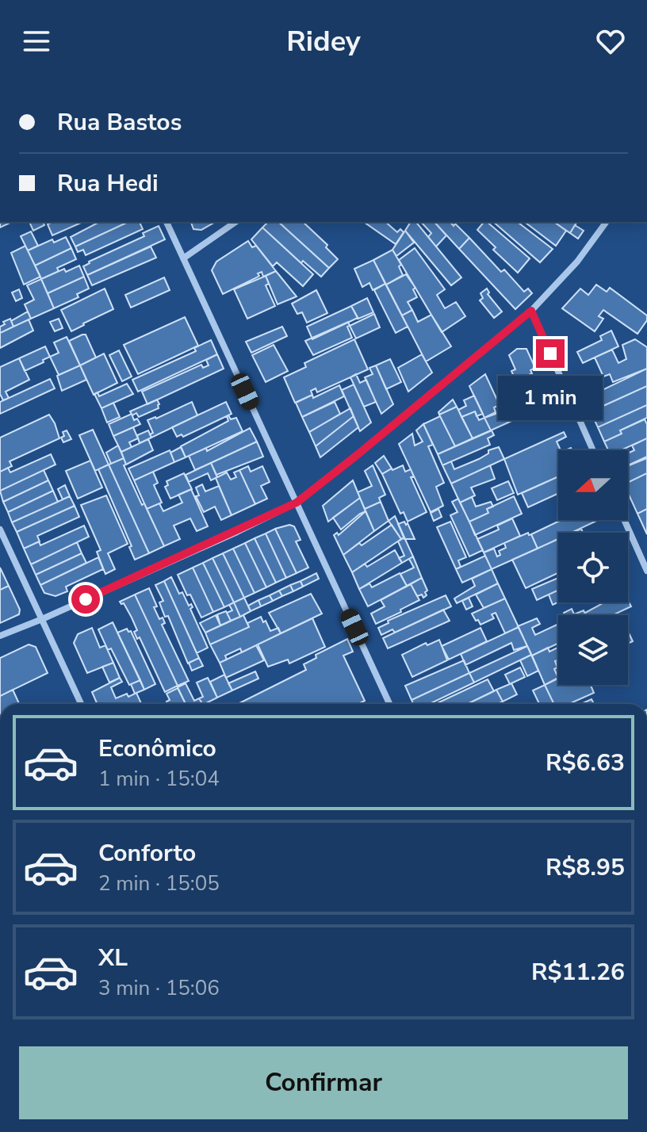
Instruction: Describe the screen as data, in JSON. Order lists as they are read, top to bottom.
{
  "north": "left",
  "page": {
    "header": "Ridey",
    "banner": ["Rua Bastos", "Rua Hedi"],
    "bubble": "1 min",
    "list": [
      {
        "name": "Econômico",
        "note": "1 min · 15:04",
        "value": "R$6.63"
      },
      {
        "name": "Conforto",
        "note": "2 min · 15:05",
        "value": "R$8.95"
      },
      {
        "name": "XL",
        "note": "3 min · 15:06",
        "value": "R$11.26"
      }
    ],
    "buttons": "Confirmar"
  }
}
